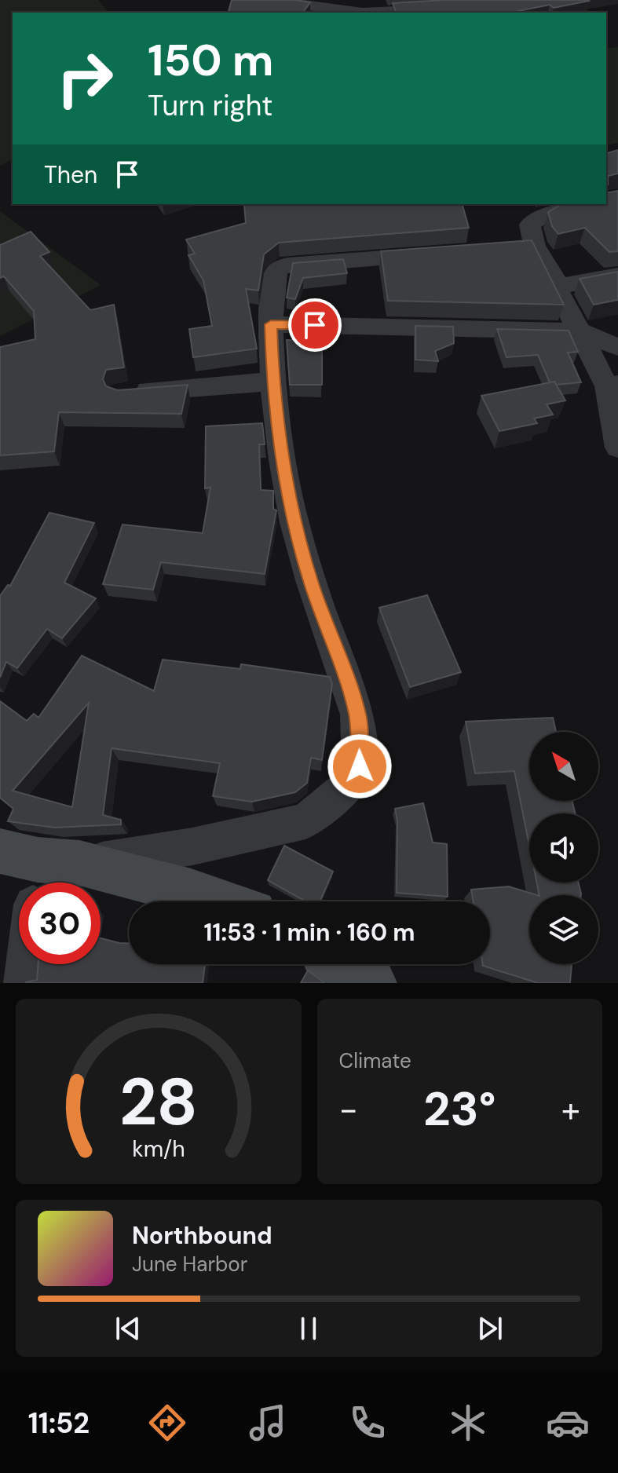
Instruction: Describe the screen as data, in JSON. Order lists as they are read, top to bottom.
{
  "north": "top left",
  "page": {
    "turn": ["150 m", "Turn right"],
    "then": "Then",
    "limit": "30",
    "trip": "11:53 · 1 min · 160 m",
    "tile": "Climate",
    "heat": ["−", "23°", "+"],
    "song": ["Northbound", "June Harbor"],
    "tabs": "11:52",
    "gauge": ["28", "km/h"]
  }
}
